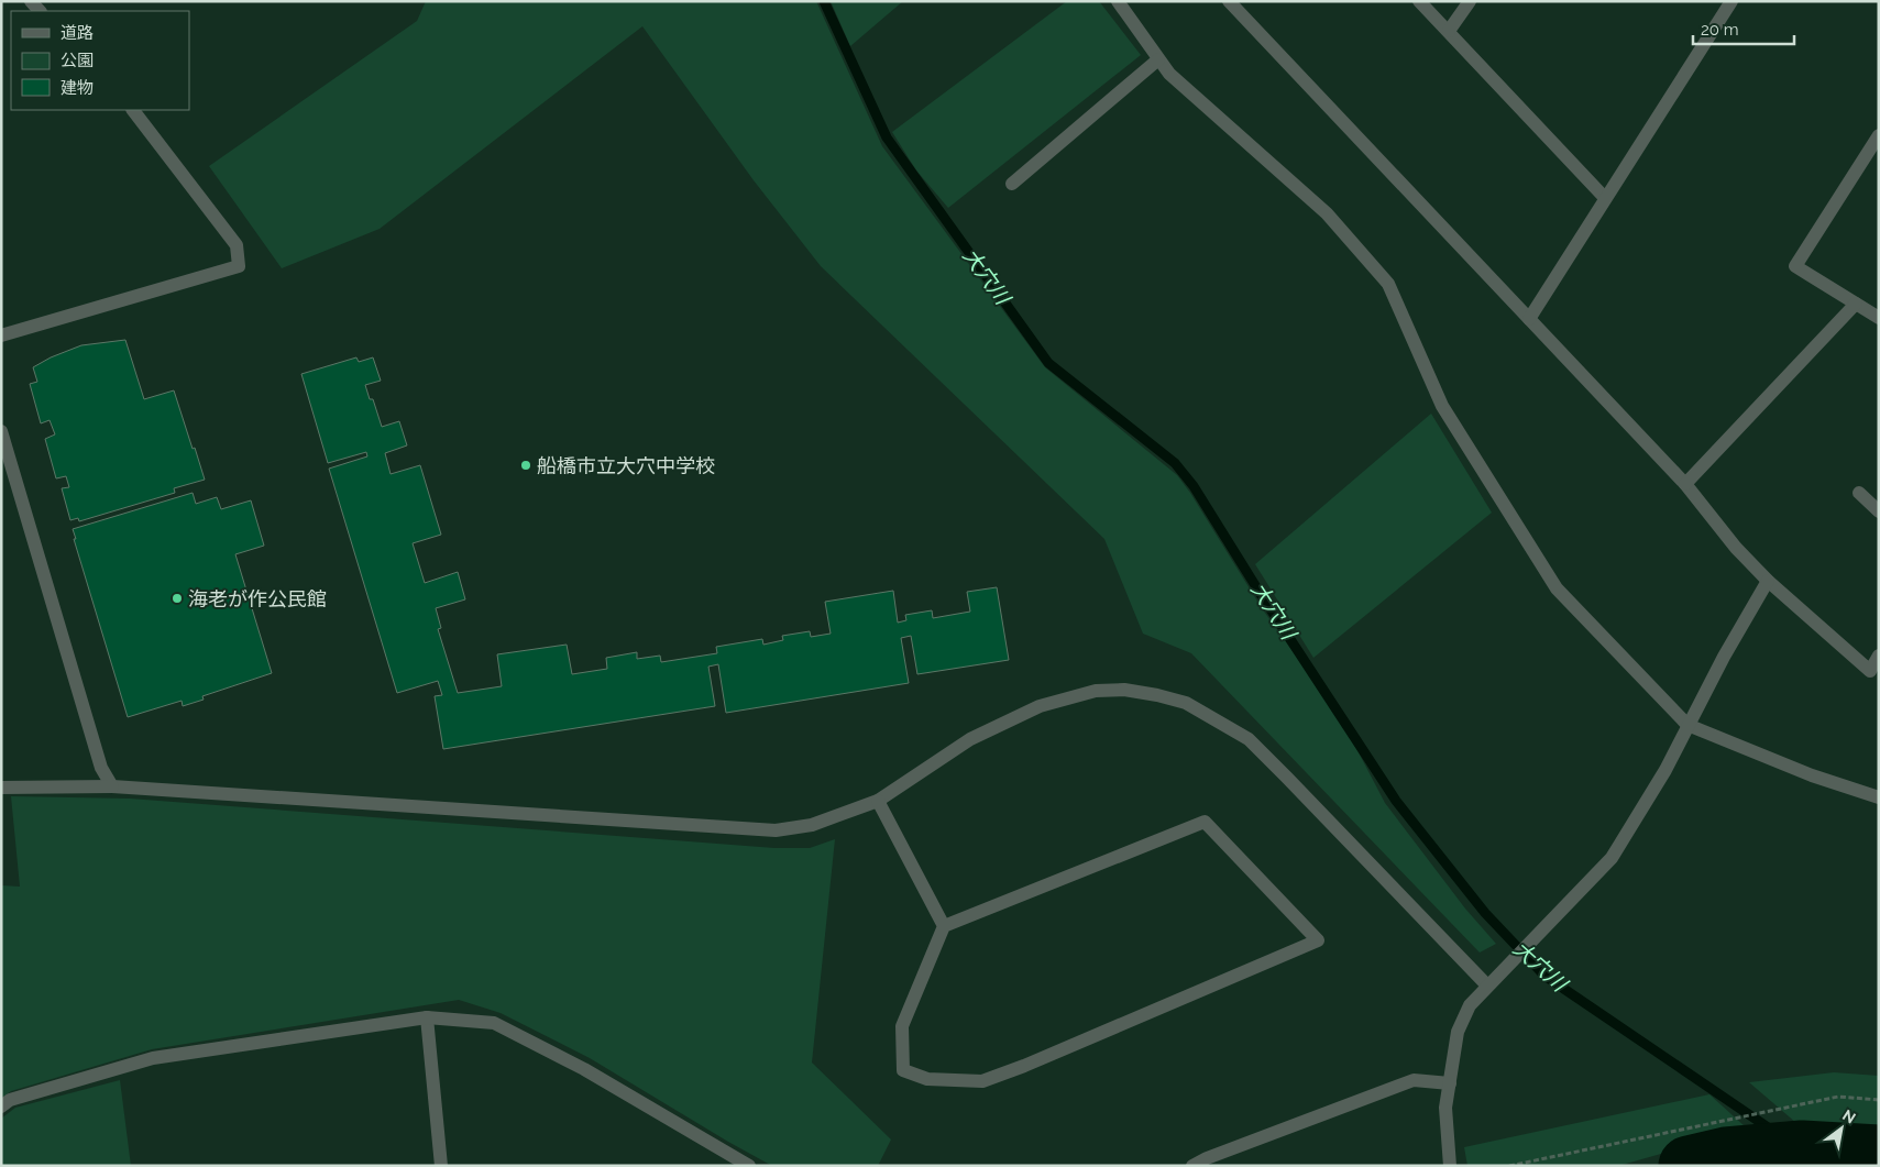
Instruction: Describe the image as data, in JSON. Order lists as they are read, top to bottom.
{
  "water": ["大穴川"],
  "places": ["船橋市立大穴中学校", "海老が作公民館"],
  "legend": ["道路", "公園", "建物"],
  "scale_bar": "20 m",
  "north": "top right"
}
